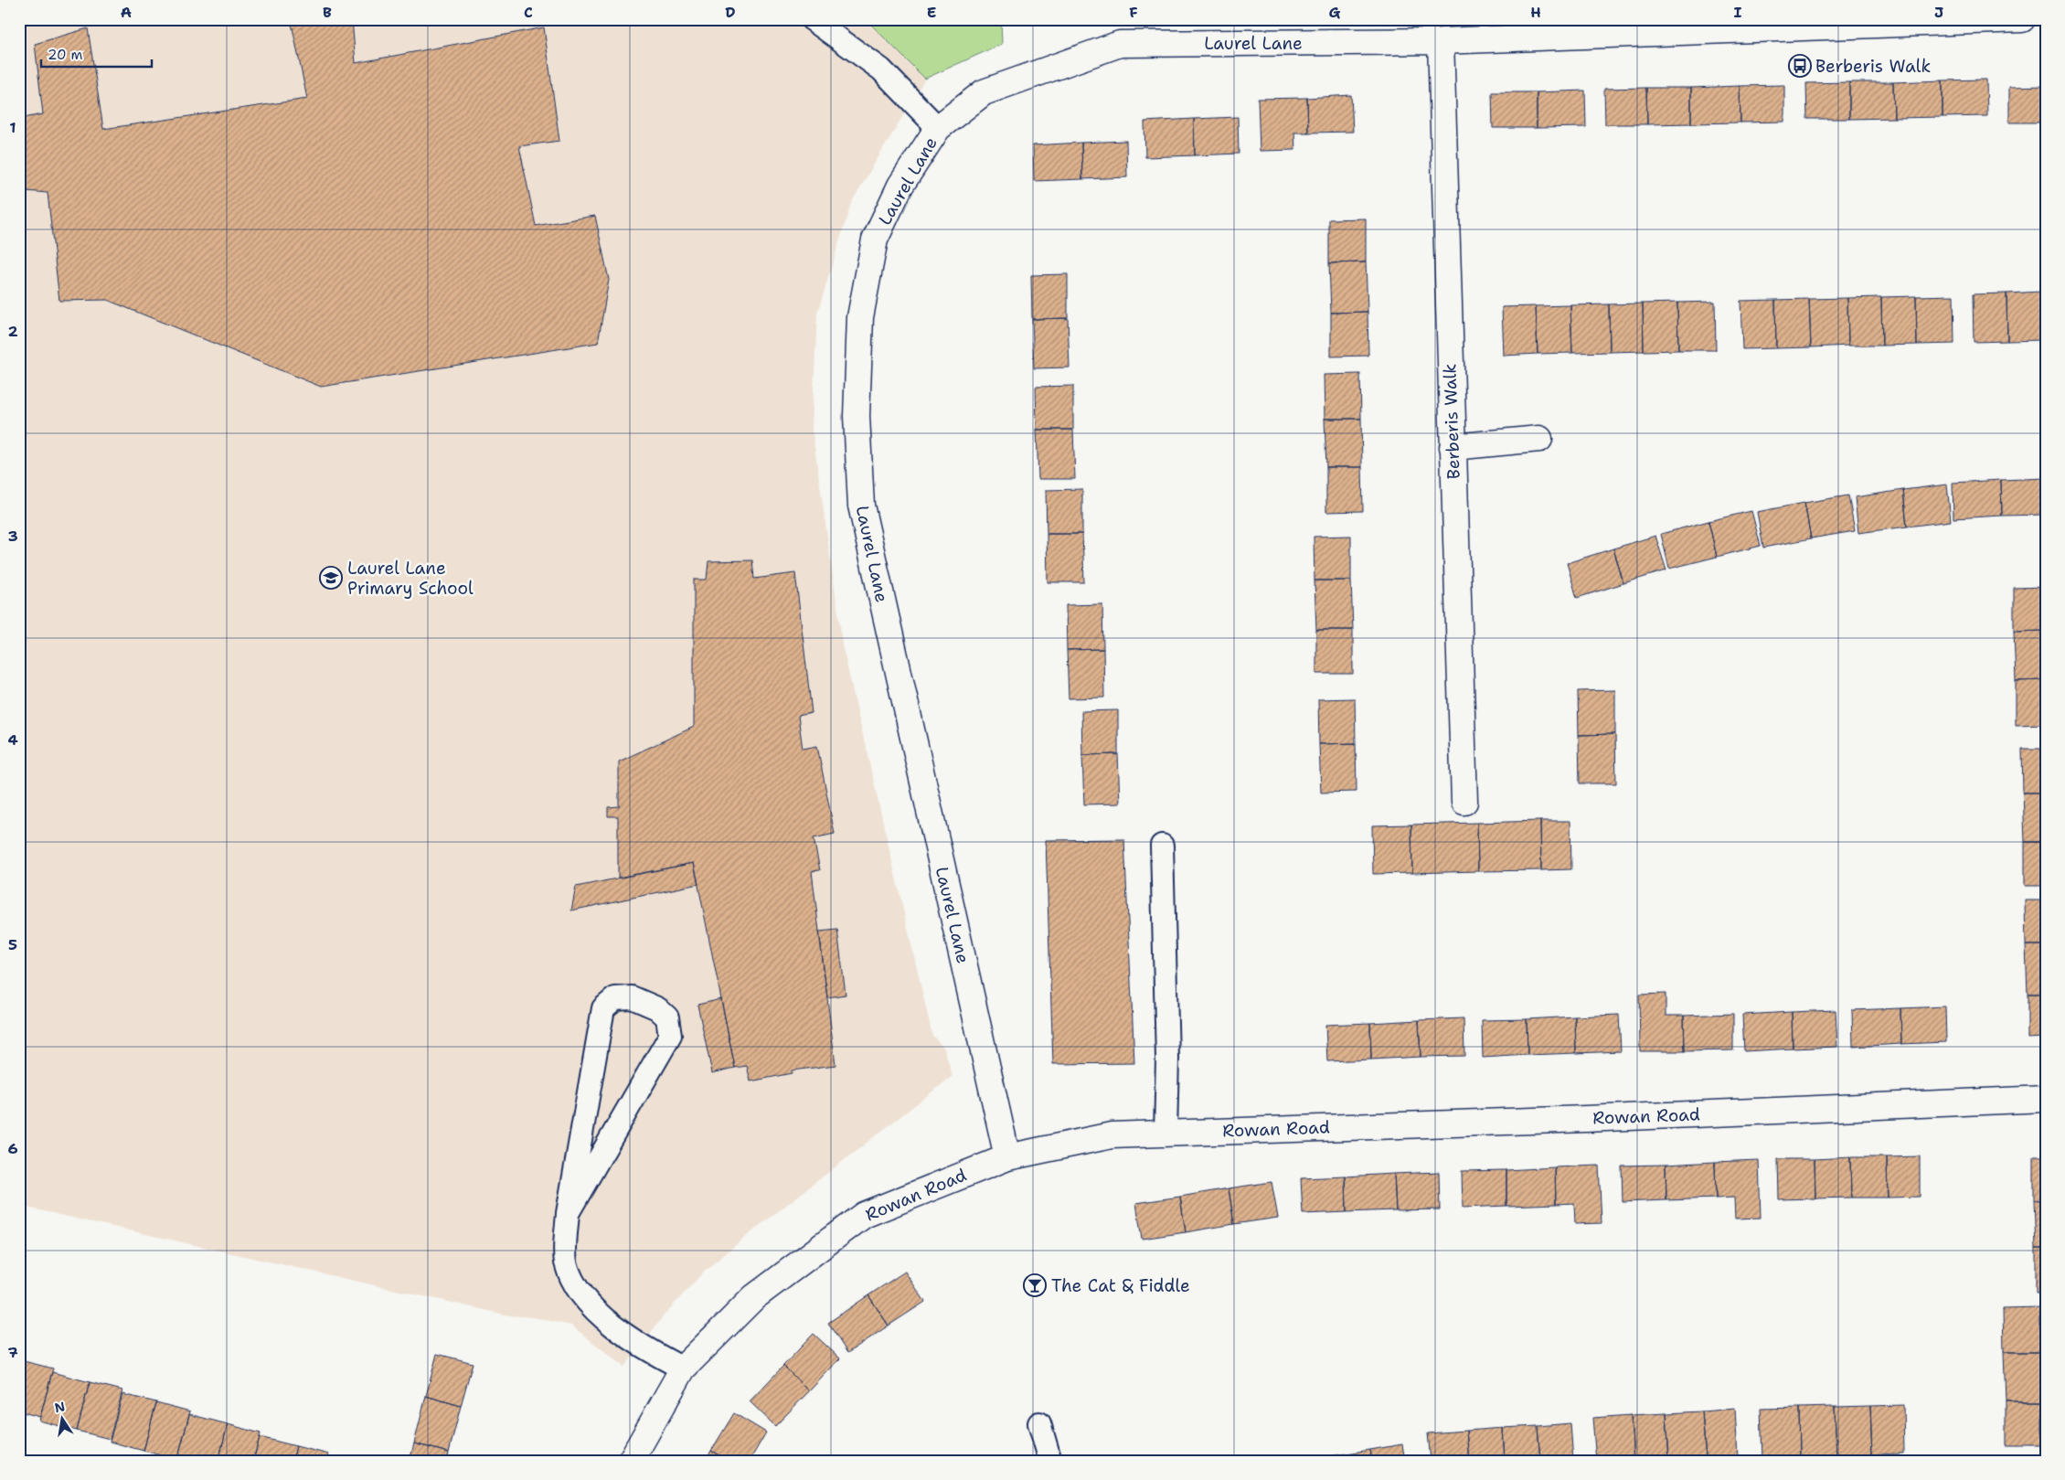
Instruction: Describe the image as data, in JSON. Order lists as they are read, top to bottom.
{
  "streets": {
    "street": ["Laurel Lane", "Berberis Walk", "Rowan Road"]
  },
  "crossings": [
    ["Laurel Lane", "Berberis Walk"],
    ["Laurel Lane", "Rowan Road"]
  ],
  "places": {
    "bus stop": ["Berberis Walk"],
    "school or university": ["Laurel Lane Primary School"],
    "bar": ["The Cat & Fiddle"]
  },
  "scale_bar": "20 m",
  "north": "top",
  "grid": {
    "columns": [
      "A",
      "B",
      "C",
      "D",
      "E",
      "F",
      "G",
      "H",
      "I",
      "J"
    ],
    "rows": [
      "1",
      "2",
      "3",
      "4",
      "5",
      "6",
      "7"
    ]
  }
}
